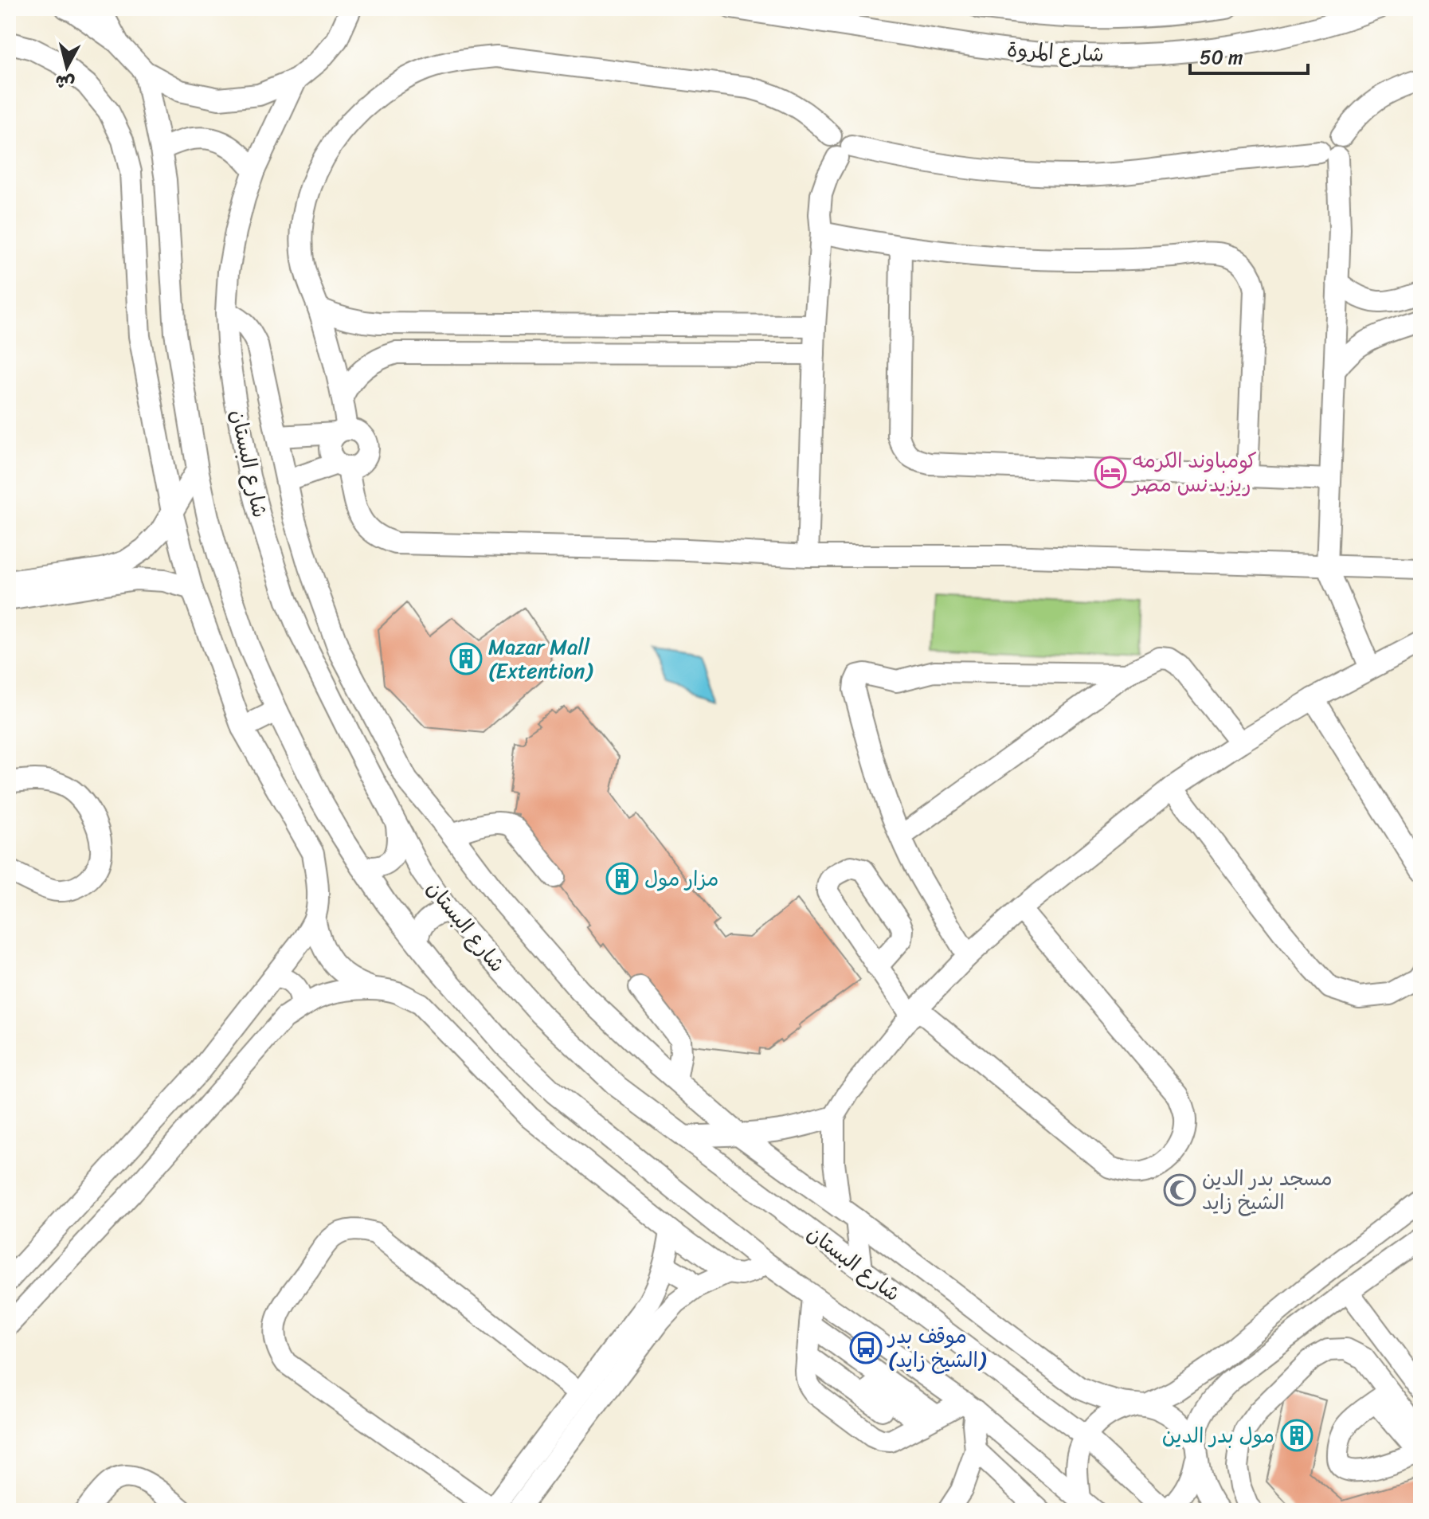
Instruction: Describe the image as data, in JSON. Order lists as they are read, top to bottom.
{
  "streets": {
    "street": ["شارع المروة", "شارع البستان"]
  },
  "places": {
    "hotel": ["كومباوند الكرمه ريزيدنس مصر"],
    "building": ["Mazar Mall (Extention)", "مزار مول", "مول بدر الدين"],
    "mosque": ["مسجد بدر الدين الشيخ زايد"],
    "bus stop": ["موقف بدر (الشيخ زايد)"]
  },
  "scale_bar": "50 m",
  "north": "bottom"
}
